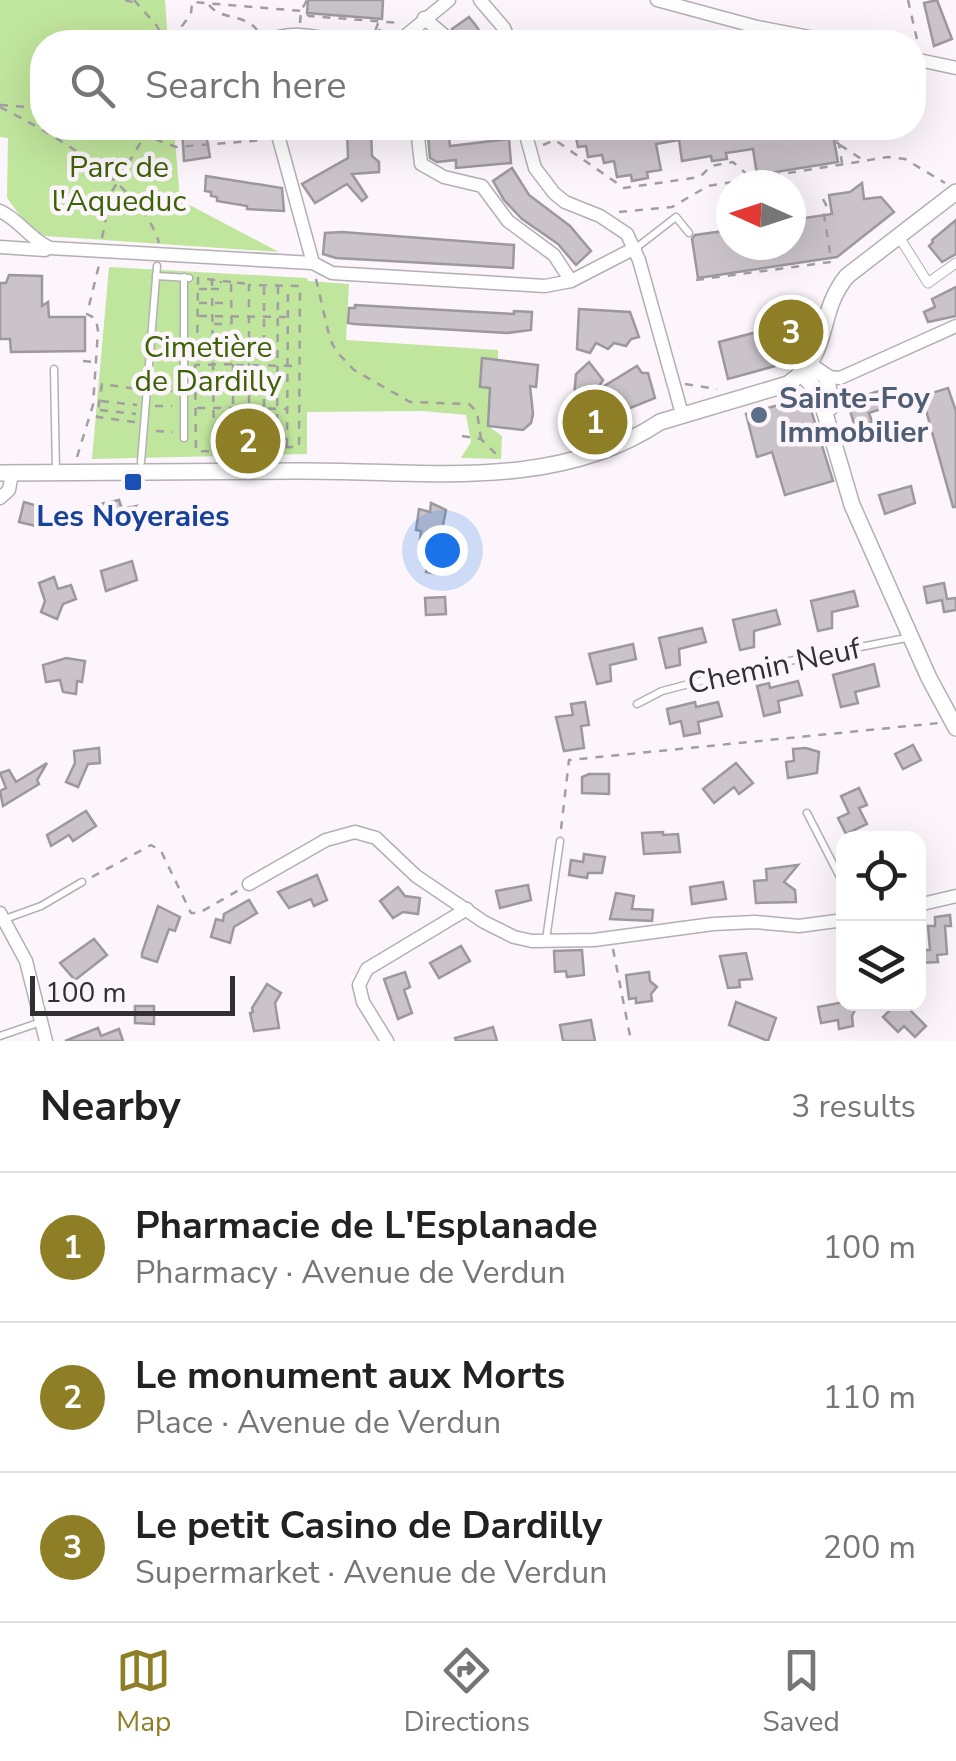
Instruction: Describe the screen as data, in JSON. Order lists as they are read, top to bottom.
{
  "streets": {
    "lane": ["Chemin Neuf"]
  },
  "parks": ["Parc de l'Aqueduc", "Cimetière de Dardilly"],
  "places": {
    "other": ["Sainte-Foy Immobilier"],
    "transit": ["Les Noyeraies"]
  },
  "scale_bar": "100 m",
  "north": "left",
  "page": {
    "search": "Search here",
    "pins": ["3", "1", "2"],
    "scale": "100 m",
    "heading": ["Nearby", "3 results"],
    "list": [
      {
        "mark": "1",
        "name": "Pharmacie de L'Esplanade",
        "note": "Pharmacy · Avenue de Verdun",
        "value": "100 m"
      },
      {
        "mark": "2",
        "name": "Le monument aux Morts",
        "note": "Place · Avenue de Verdun",
        "value": "110 m"
      },
      {
        "mark": "3",
        "name": "Le petit Casino de Dardilly",
        "note": "Supermarket · Avenue de Verdun",
        "value": "200 m"
      }
    ],
    "nav": ["Map", "Directions", "Saved"]
  }
}
